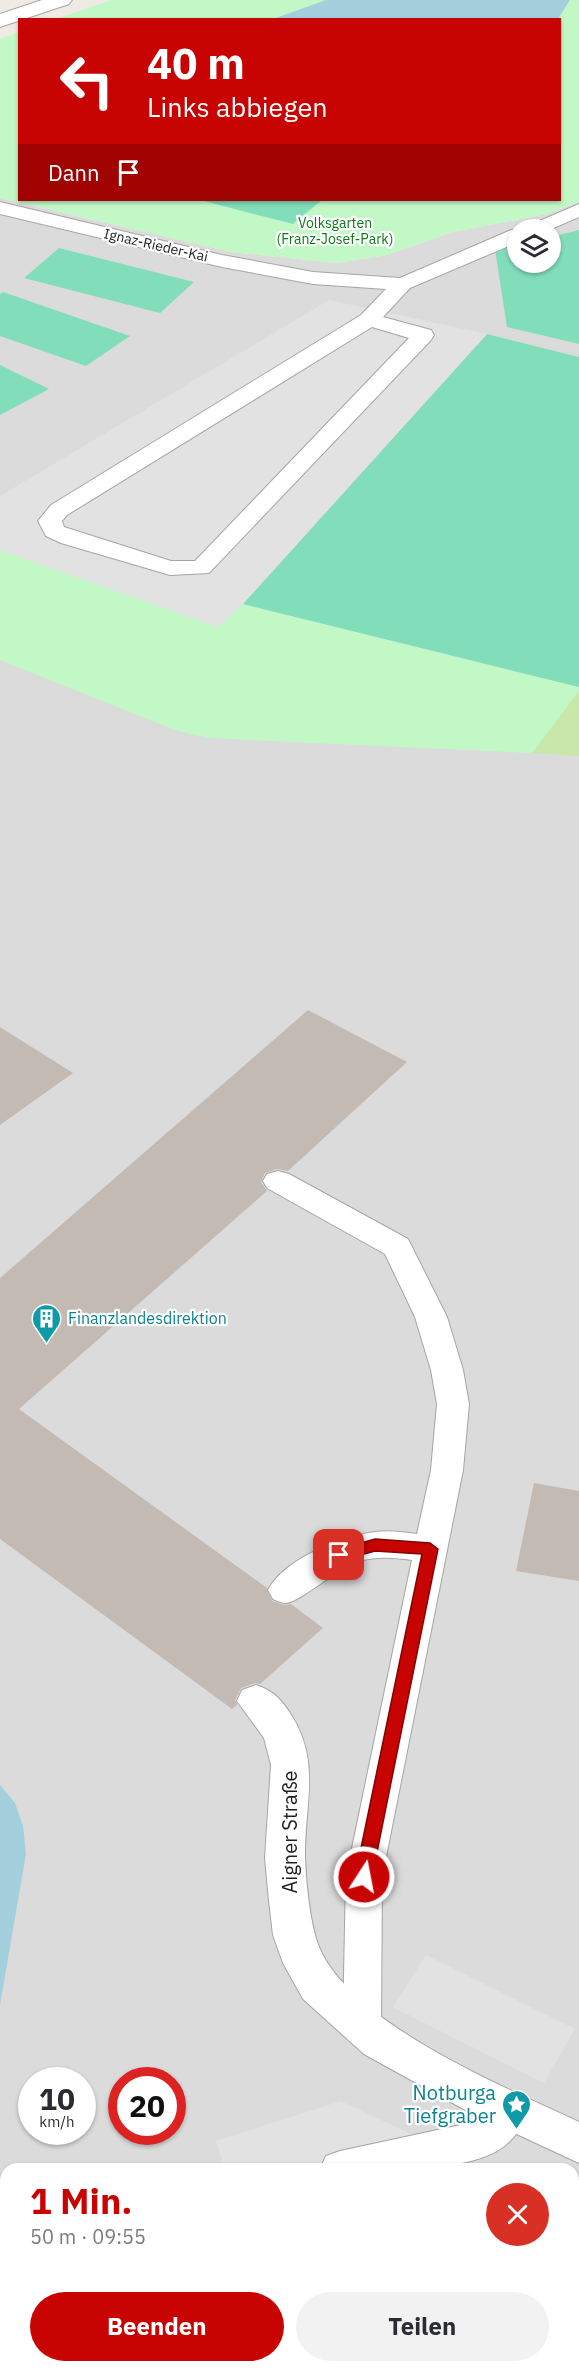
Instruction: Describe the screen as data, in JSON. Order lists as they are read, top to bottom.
{
  "streets": {
    "street": ["Aigner Straße"],
    "lane": ["Ignaz-Rieder-Kai"]
  },
  "parks": ["Volksgarten (Franz-Josef-Park)"],
  "places": {
    "building": ["Finanzlandesdirektion"],
    "place": ["Notburga Tiefgraber"]
  },
  "page": {
    "turn": ["40 m", "Links abbiegen"],
    "then": "Dann",
    "speed": "10 km/h",
    "limit": "20",
    "heading": ["1 Min.", "50 m · 09:55"],
    "buttons": ["Beenden", "Teilen"]
  }
}
